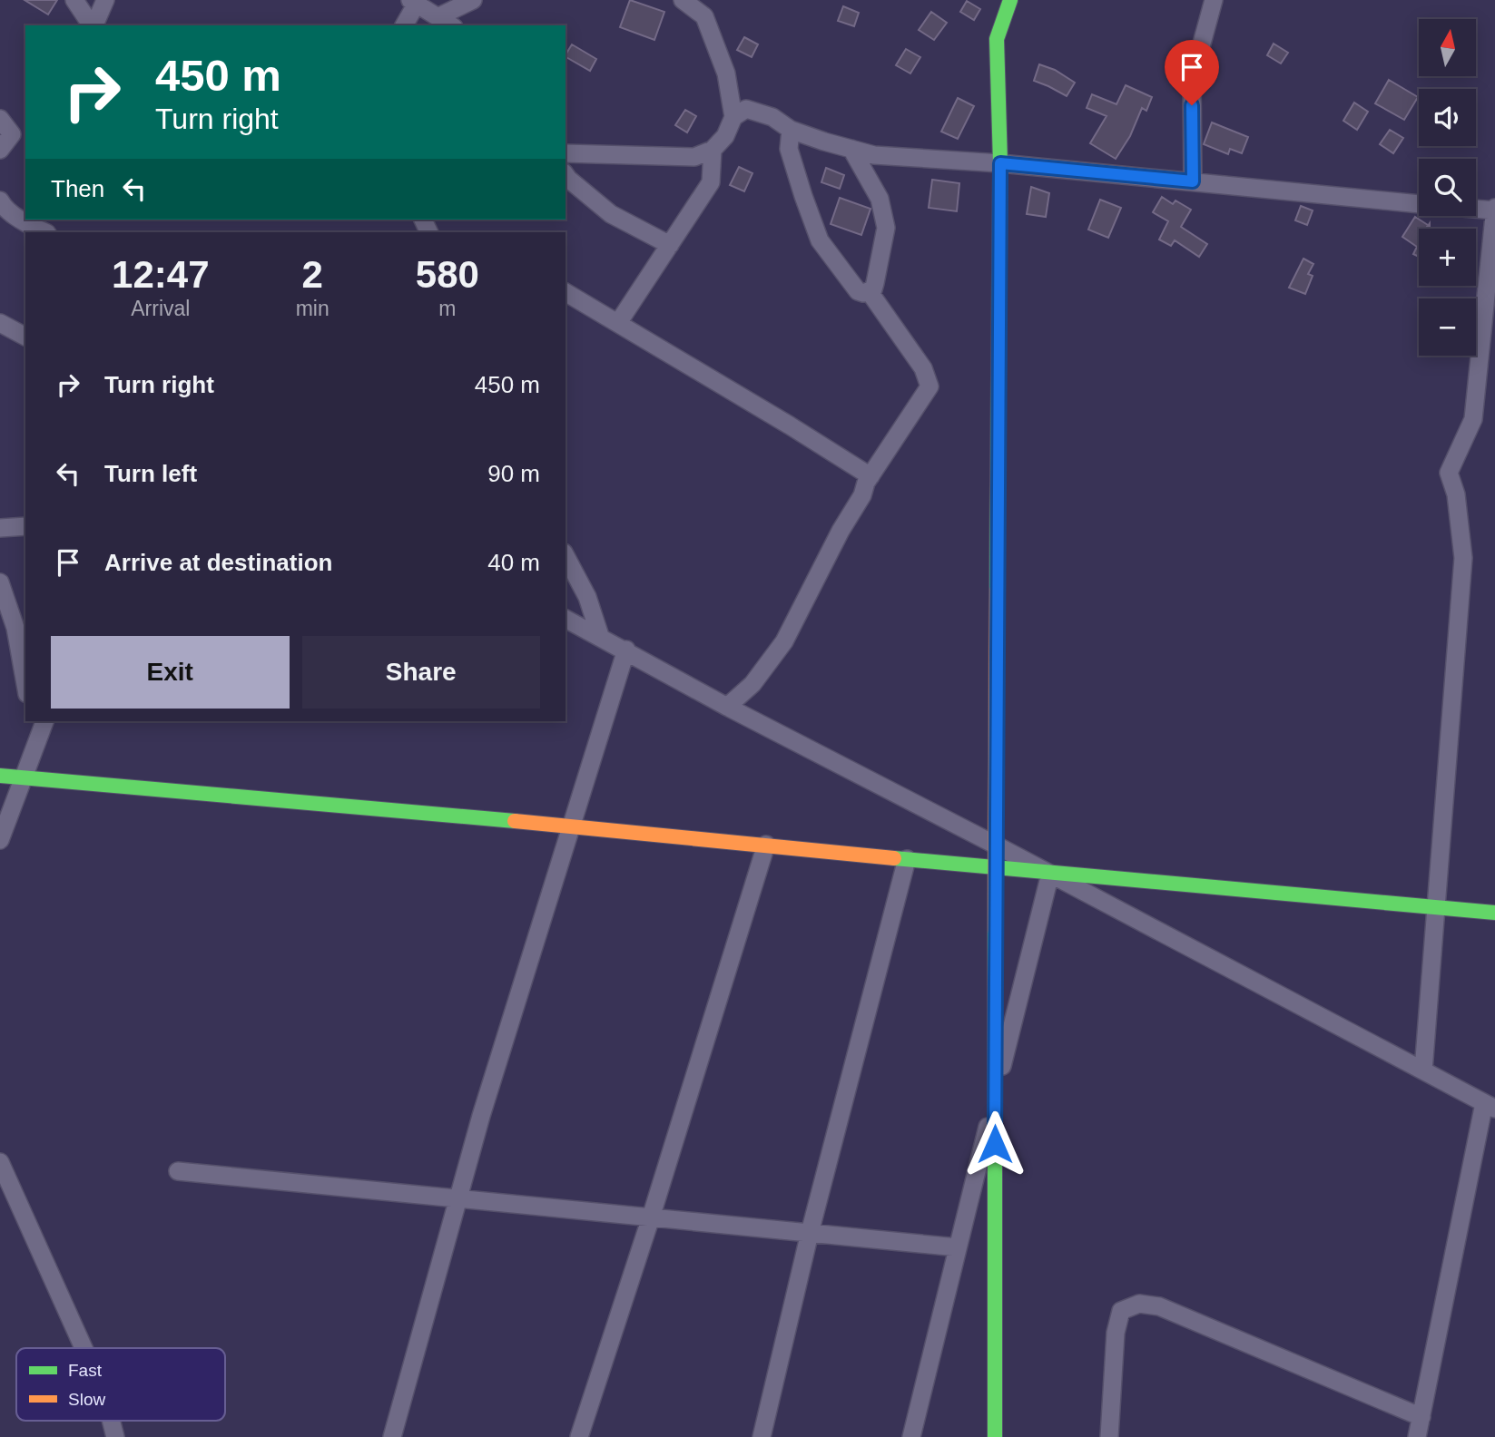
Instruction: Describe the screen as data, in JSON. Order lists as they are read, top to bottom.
{
  "legend": ["Fast", "Slow"],
  "north": "top",
  "page": {
    "map_buttons": ["+", "−"],
    "turn": ["450 m", "Turn right"],
    "then": "Then",
    "eta": [
      "12:47",
      "Arrival",
      "2",
      "min",
      "580",
      "m"
    ],
    "list": [
      {
        "name": "Turn right",
        "value": "450 m"
      },
      {
        "name": "Turn left",
        "value": "90 m"
      },
      {
        "name": "Arrive at destination",
        "value": "40 m"
      }
    ],
    "buttons": ["Exit", "Share"]
  }
}
